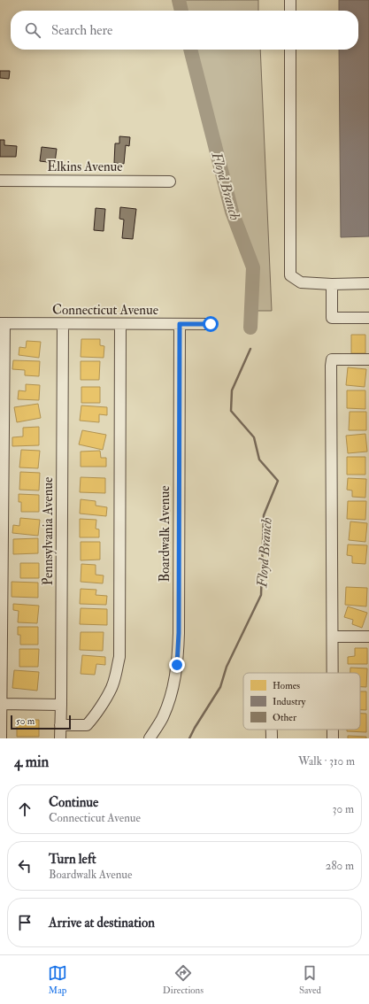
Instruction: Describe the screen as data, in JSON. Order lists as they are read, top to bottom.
{
  "streets": {
    "street": [
      "Elkins Avenue",
      "Connecticut Avenue",
      "Pennsylvania Avenue",
      "Boardwalk Avenue"
    ]
  },
  "crossings": [
    ["Connecticut Avenue", "Pennsylvania Avenue"],
    ["Connecticut Avenue", "Boardwalk Avenue"]
  ],
  "water": ["Floyd Branch"],
  "legend": ["Homes", "Industry", "Other"],
  "scale_bar": "50 m",
  "page": {
    "search": "Search here",
    "scale": "50 m",
    "heading": ["4 min", "Walk · 310 m"],
    "list": [
      ["Continue", "Connecticut Avenue", "30 m"],
      ["Turn left", "Boardwalk Avenue", "280 m"],
      "Arrive at destination"
    ],
    "nav": ["Map", "Directions", "Saved"]
  }
}
